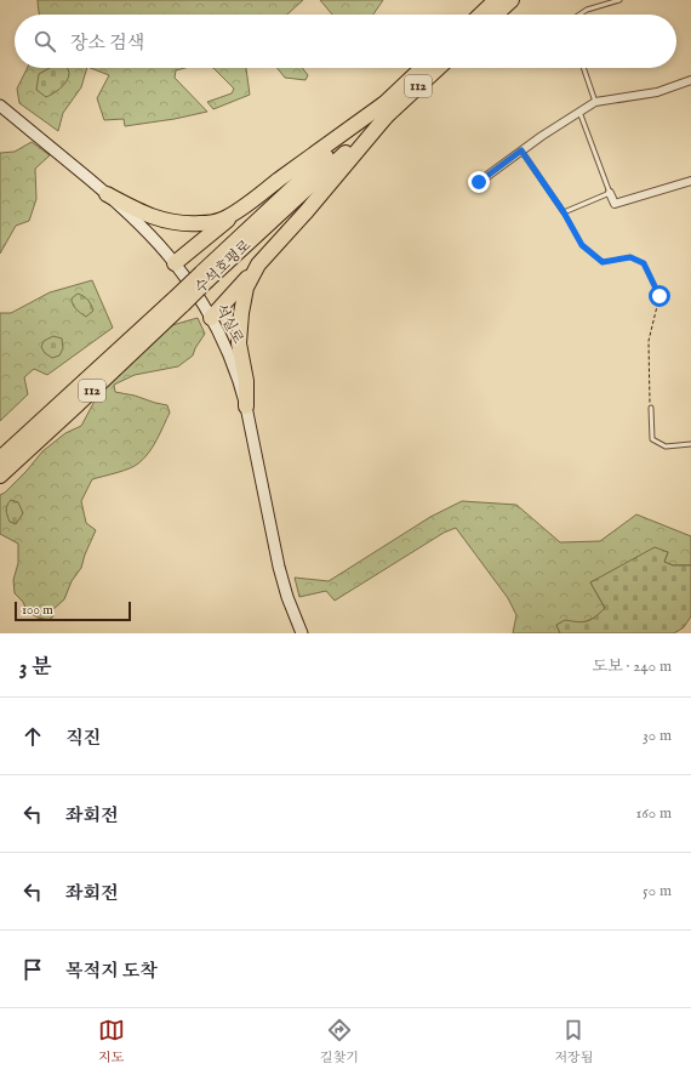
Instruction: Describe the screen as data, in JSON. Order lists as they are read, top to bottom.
{
  "streets": {
    "highway": ["112", "수석호평로"],
    "street": ["석실로"]
  },
  "scale_bar": "100 m",
  "page": {
    "search": "장소 검색",
    "scale": "100 m",
    "heading": ["3 분", "도보 · 240 m"],
    "list": [
      ["직진", "30 m"],
      ["좌회전", "160 m"],
      ["좌회전", "50 m"],
      "목적지 도착"
    ],
    "nav": ["지도", "길찾기", "저장됨"]
  }
}
